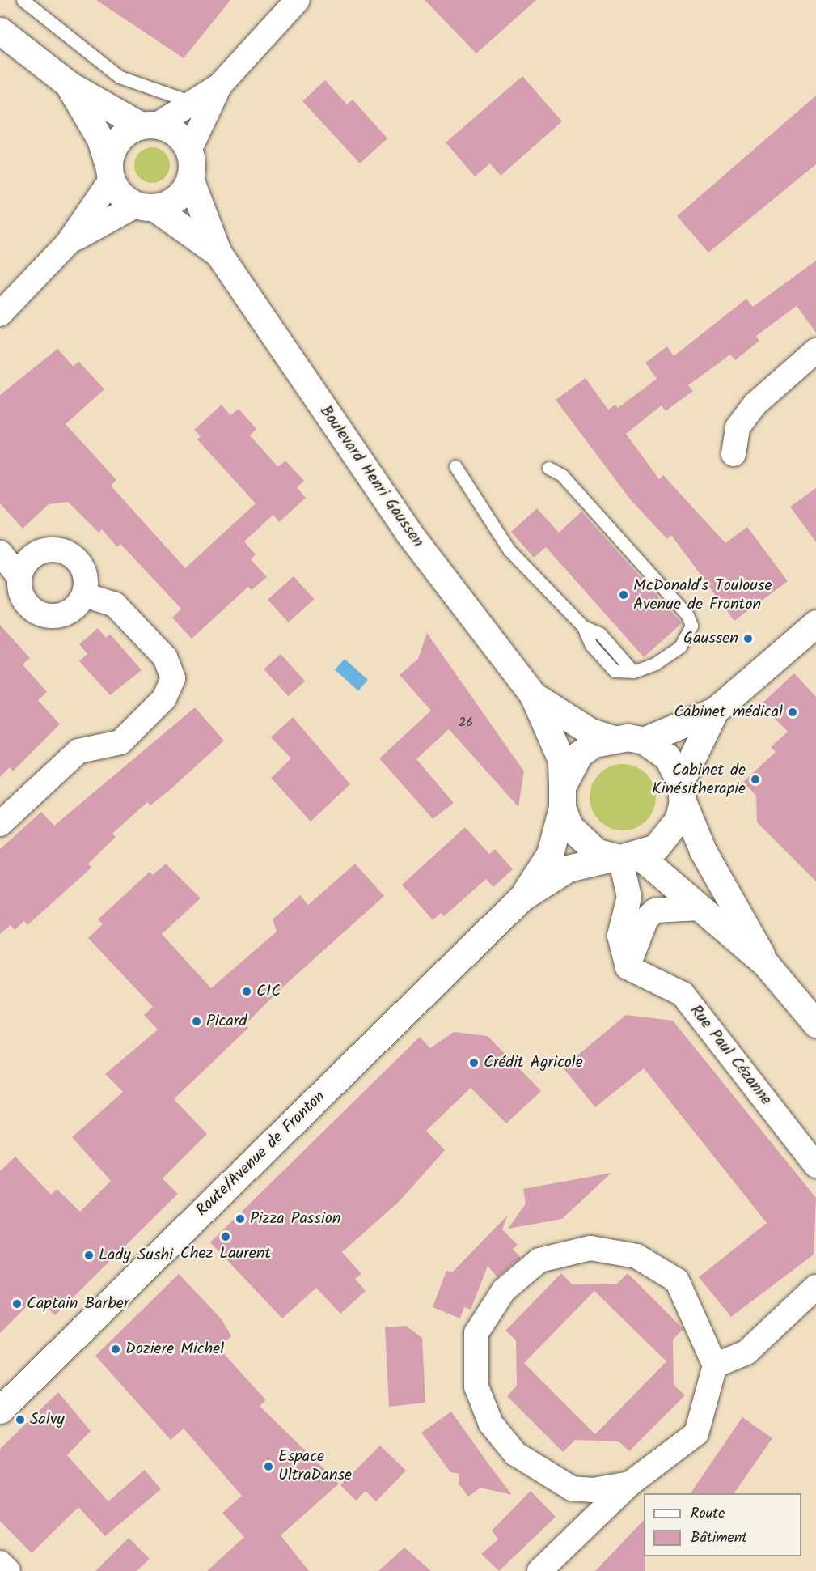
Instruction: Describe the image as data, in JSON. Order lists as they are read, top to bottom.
{
  "streets": {
    "street": ["Boulevard Henri Gaussen", "Rue Paul Cézanne", "Route/Avenue de Fronton"]
  },
  "places": [
    "McDonald's Toulouse Avenue de Fronton",
    "Gaussen",
    "Cabinet médical",
    "Cabinet de Kinésitherapie",
    "CIC",
    "Picard",
    "Crédit Agricole",
    "Pizza Passion",
    "Chez Laurent",
    "Lady Sushi",
    "Captain Barber",
    "Doziere Michel",
    "Salvy",
    "Espace UltraDanse"
  ],
  "house_numbers": ["26"],
  "legend": ["Route", "Bâtiment"]
}
